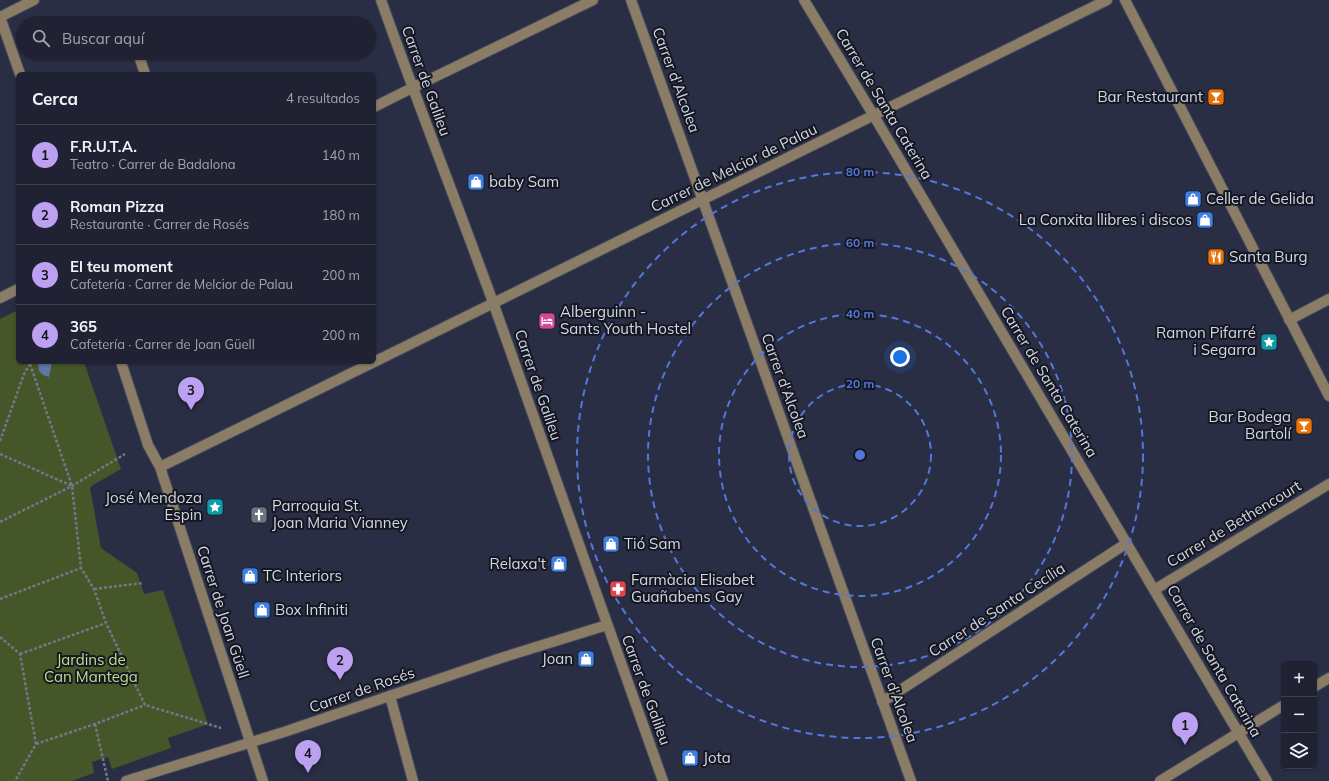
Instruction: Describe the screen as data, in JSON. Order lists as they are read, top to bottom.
{
  "streets": {
    "street": [
      "Carrer d'Alcolea",
      "Carrer de Galileu",
      "Carrer de Santa Caterina",
      "Carrer de Melcior de Palau",
      "Carrer de Bethencourt",
      "Carrer de Santa Cecília",
      "Carrer de Joan Güell",
      "Carrer de Rosés"
    ]
  },
  "crossings": [
    ["Carrer d'Alcolea", "Carrer de Melcior de Palau"],
    ["Carrer d'Alcolea", "Carrer de Santa Cecília"],
    ["Carrer de Galileu", "Carrer de Melcior de Palau"],
    ["Carrer de Galileu", "Carrer de Rosés"],
    ["Carrer de Santa Caterina", "Carrer de Melcior de Palau"],
    ["Carrer de Santa Caterina", "Carrer de Bethencourt"],
    ["Carrer de Santa Caterina", "Carrer de Santa Cecília"],
    ["Carrer de Melcior de Palau", "Carrer de Joan Güell"],
    ["Carrer de Joan Güell", "Carrer de Rosés"]
  ],
  "parks": ["Jardins de Can Mantega"],
  "places": {
    "bar": ["Bar Restaurant", "Bar Bodega Bartolí"],
    "shop": [
      "baby Sam",
      "Celler de Gelida",
      "La Conxita llibres i discos",
      "Tió Sam",
      "Relaxa't",
      "TC Interiors",
      "Box Infiniti",
      "Joan",
      "Jota"
    ],
    "restaurant": ["Santa Burg"],
    "hotel": ["Alberguinn - Sants Youth Hostel"],
    "place": ["Ramon Pifarré i Segarra", "José Mendoza Espin"],
    "church": ["Parroquia St. Joan Maria Vianney"],
    "pharmacy": ["Farmàcia Elisabet Guañabens Gay"]
  },
  "page": {
    "search": "Buscar aquí",
    "heading": ["Cerca", "4 resultados"],
    "list": [
      {
        "mark": "1",
        "name": "F.R.U.T.A.",
        "note": "Teatro · Carrer de Badalona",
        "value": "140 m"
      },
      {
        "mark": "2",
        "name": "Roman Pizza",
        "note": "Restaurante · Carrer de Rosés",
        "value": "180 m"
      },
      {
        "mark": "3",
        "name": "El teu moment",
        "note": "Cafetería · Carrer de Melcior de Palau",
        "value": "200 m"
      },
      {
        "mark": "4",
        "name": "365",
        "note": "Cafetería · Carrer de Joan Güell",
        "value": "200 m"
      }
    ],
    "pins": [
      "3",
      "2",
      "1",
      "4"
    ],
    "map_buttons": ["+", "−"]
  },
  "rings": [
    "80 m",
    "60 m",
    "40 m",
    "20 m"
  ]
}
